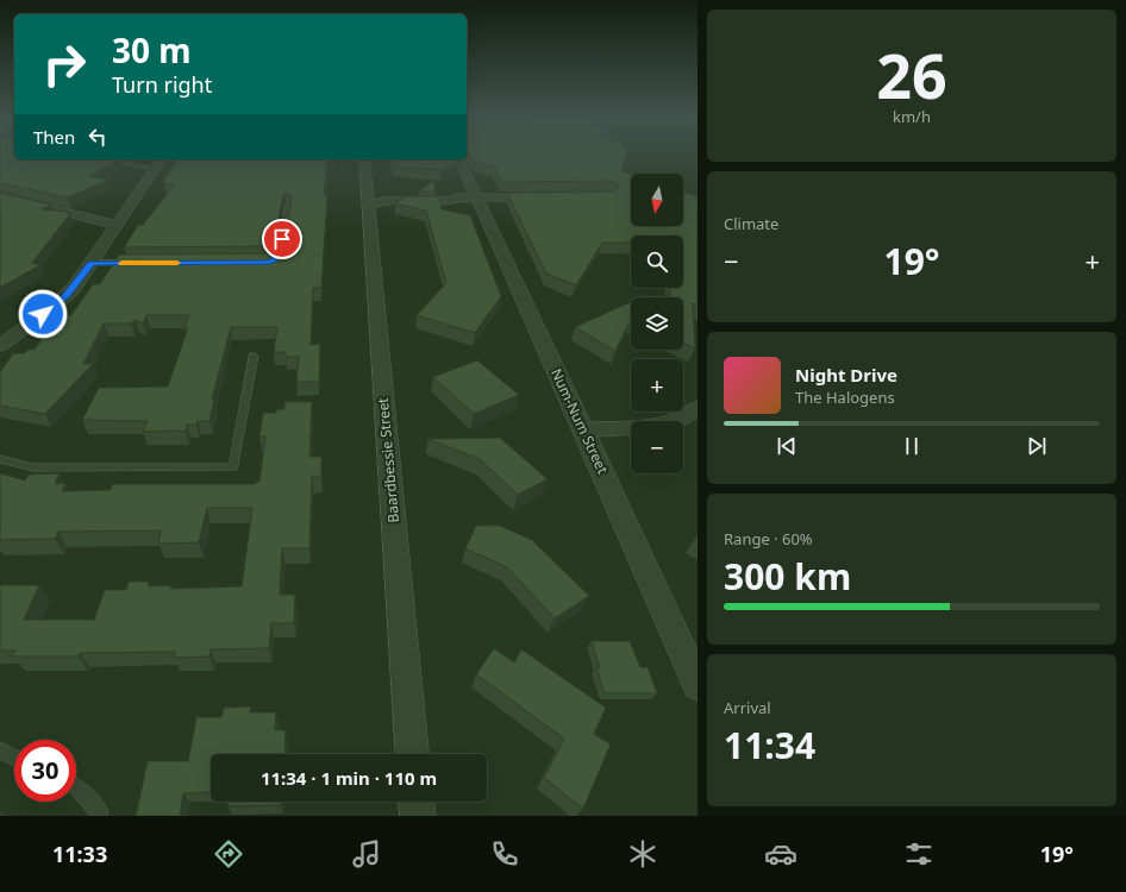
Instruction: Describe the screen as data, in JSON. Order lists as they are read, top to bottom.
{
  "streets": {
    "street": ["Num-Num Street", "Baardbessie Street"]
  },
  "north": "bottom",
  "page": {
    "tile": [
      ["26", "km/h"],
      "Climate",
      ["Range · 60%", "300 km"],
      ["Arrival", "11:34"]
    ],
    "turn": ["30 m", "Turn right"],
    "then": "Then",
    "map_buttons": ["+", "−"],
    "heat": ["−", "19°", "+"],
    "song": ["Night Drive", "The Halogens"],
    "limit": "30",
    "trip": "11:34 · 1 min · 110 m",
    "tabs": ["11:33", "19°"]
  }
}
